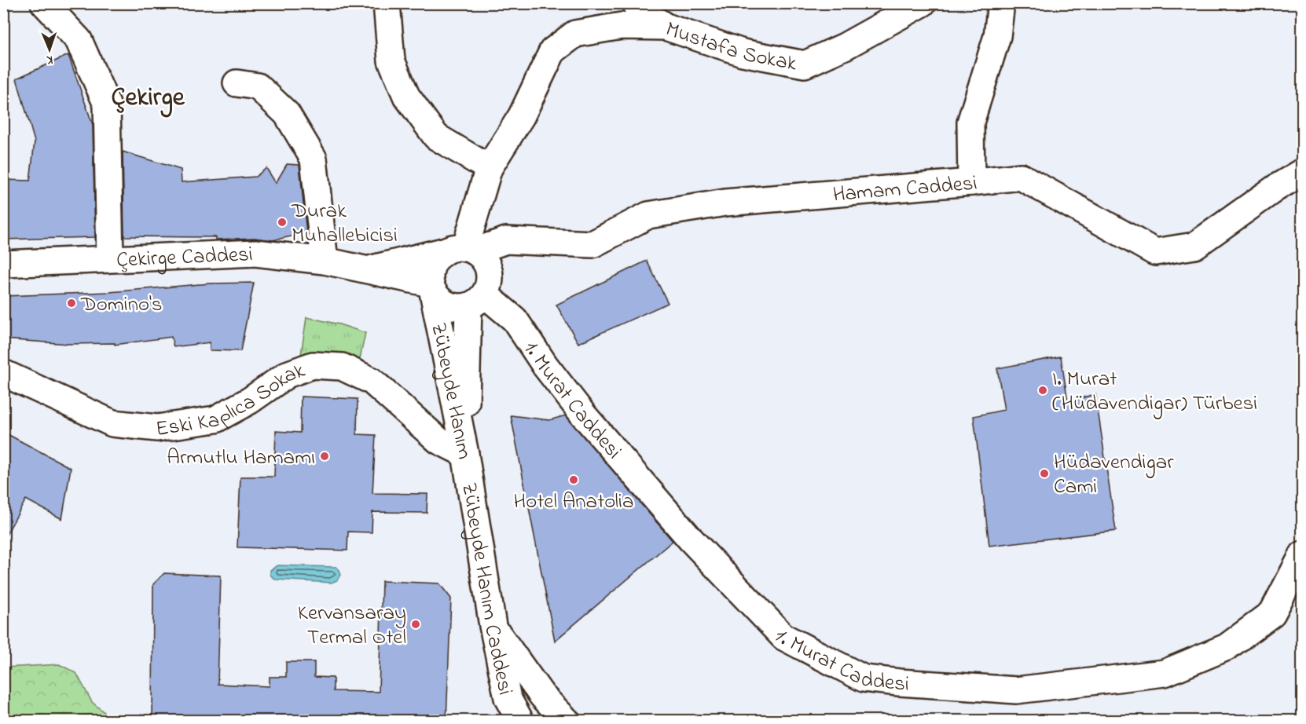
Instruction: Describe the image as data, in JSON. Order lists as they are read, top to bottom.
{
  "streets": {
    "main road": [
      "Mustafa Sokak",
      "Hamam Caddesi",
      "Çekirge Caddesi",
      "Zübeyde Hanım",
      "Eski Kaplıca Sokak",
      "1. Murat Caddesi",
      "Zübeyde Hanım Caddesi"
    ]
  },
  "crossings": [
    ["Mustafa Sokak", "Hamam Caddesi"],
    ["Mustafa Sokak", "Çekirge Caddesi"],
    ["Mustafa Sokak", "Zübeyde Hanım"],
    ["Mustafa Sokak", "1. Murat Caddesi"],
    ["Hamam Caddesi", "Çekirge Caddesi"],
    ["Hamam Caddesi", "Zübeyde Hanım"],
    ["Hamam Caddesi", "1. Murat Caddesi"],
    ["Çekirge Caddesi", "Zübeyde Hanım"],
    ["Çekirge Caddesi", "1. Murat Caddesi"],
    ["Zübeyde Hanım", "Eski Kaplıca Sokak"],
    ["Zübeyde Hanım", "1. Murat Caddesi"],
    ["Zübeyde Hanım", "Zübeyde Hanım Caddesi"],
    ["Eski Kaplıca Sokak", "Zübeyde Hanım Caddesi"]
  ],
  "districts": ["Çekirge"],
  "places": [
    "Durak Muhallebicisi",
    "Domino's",
    "I. Murat (Hüdavendigar) Türbesi",
    "Armutlu Hamamı",
    "Hüdavendigar Cami",
    "Hotel Anatolia",
    "Kervansaray Termal Otel"
  ],
  "north": "bottom"
}
